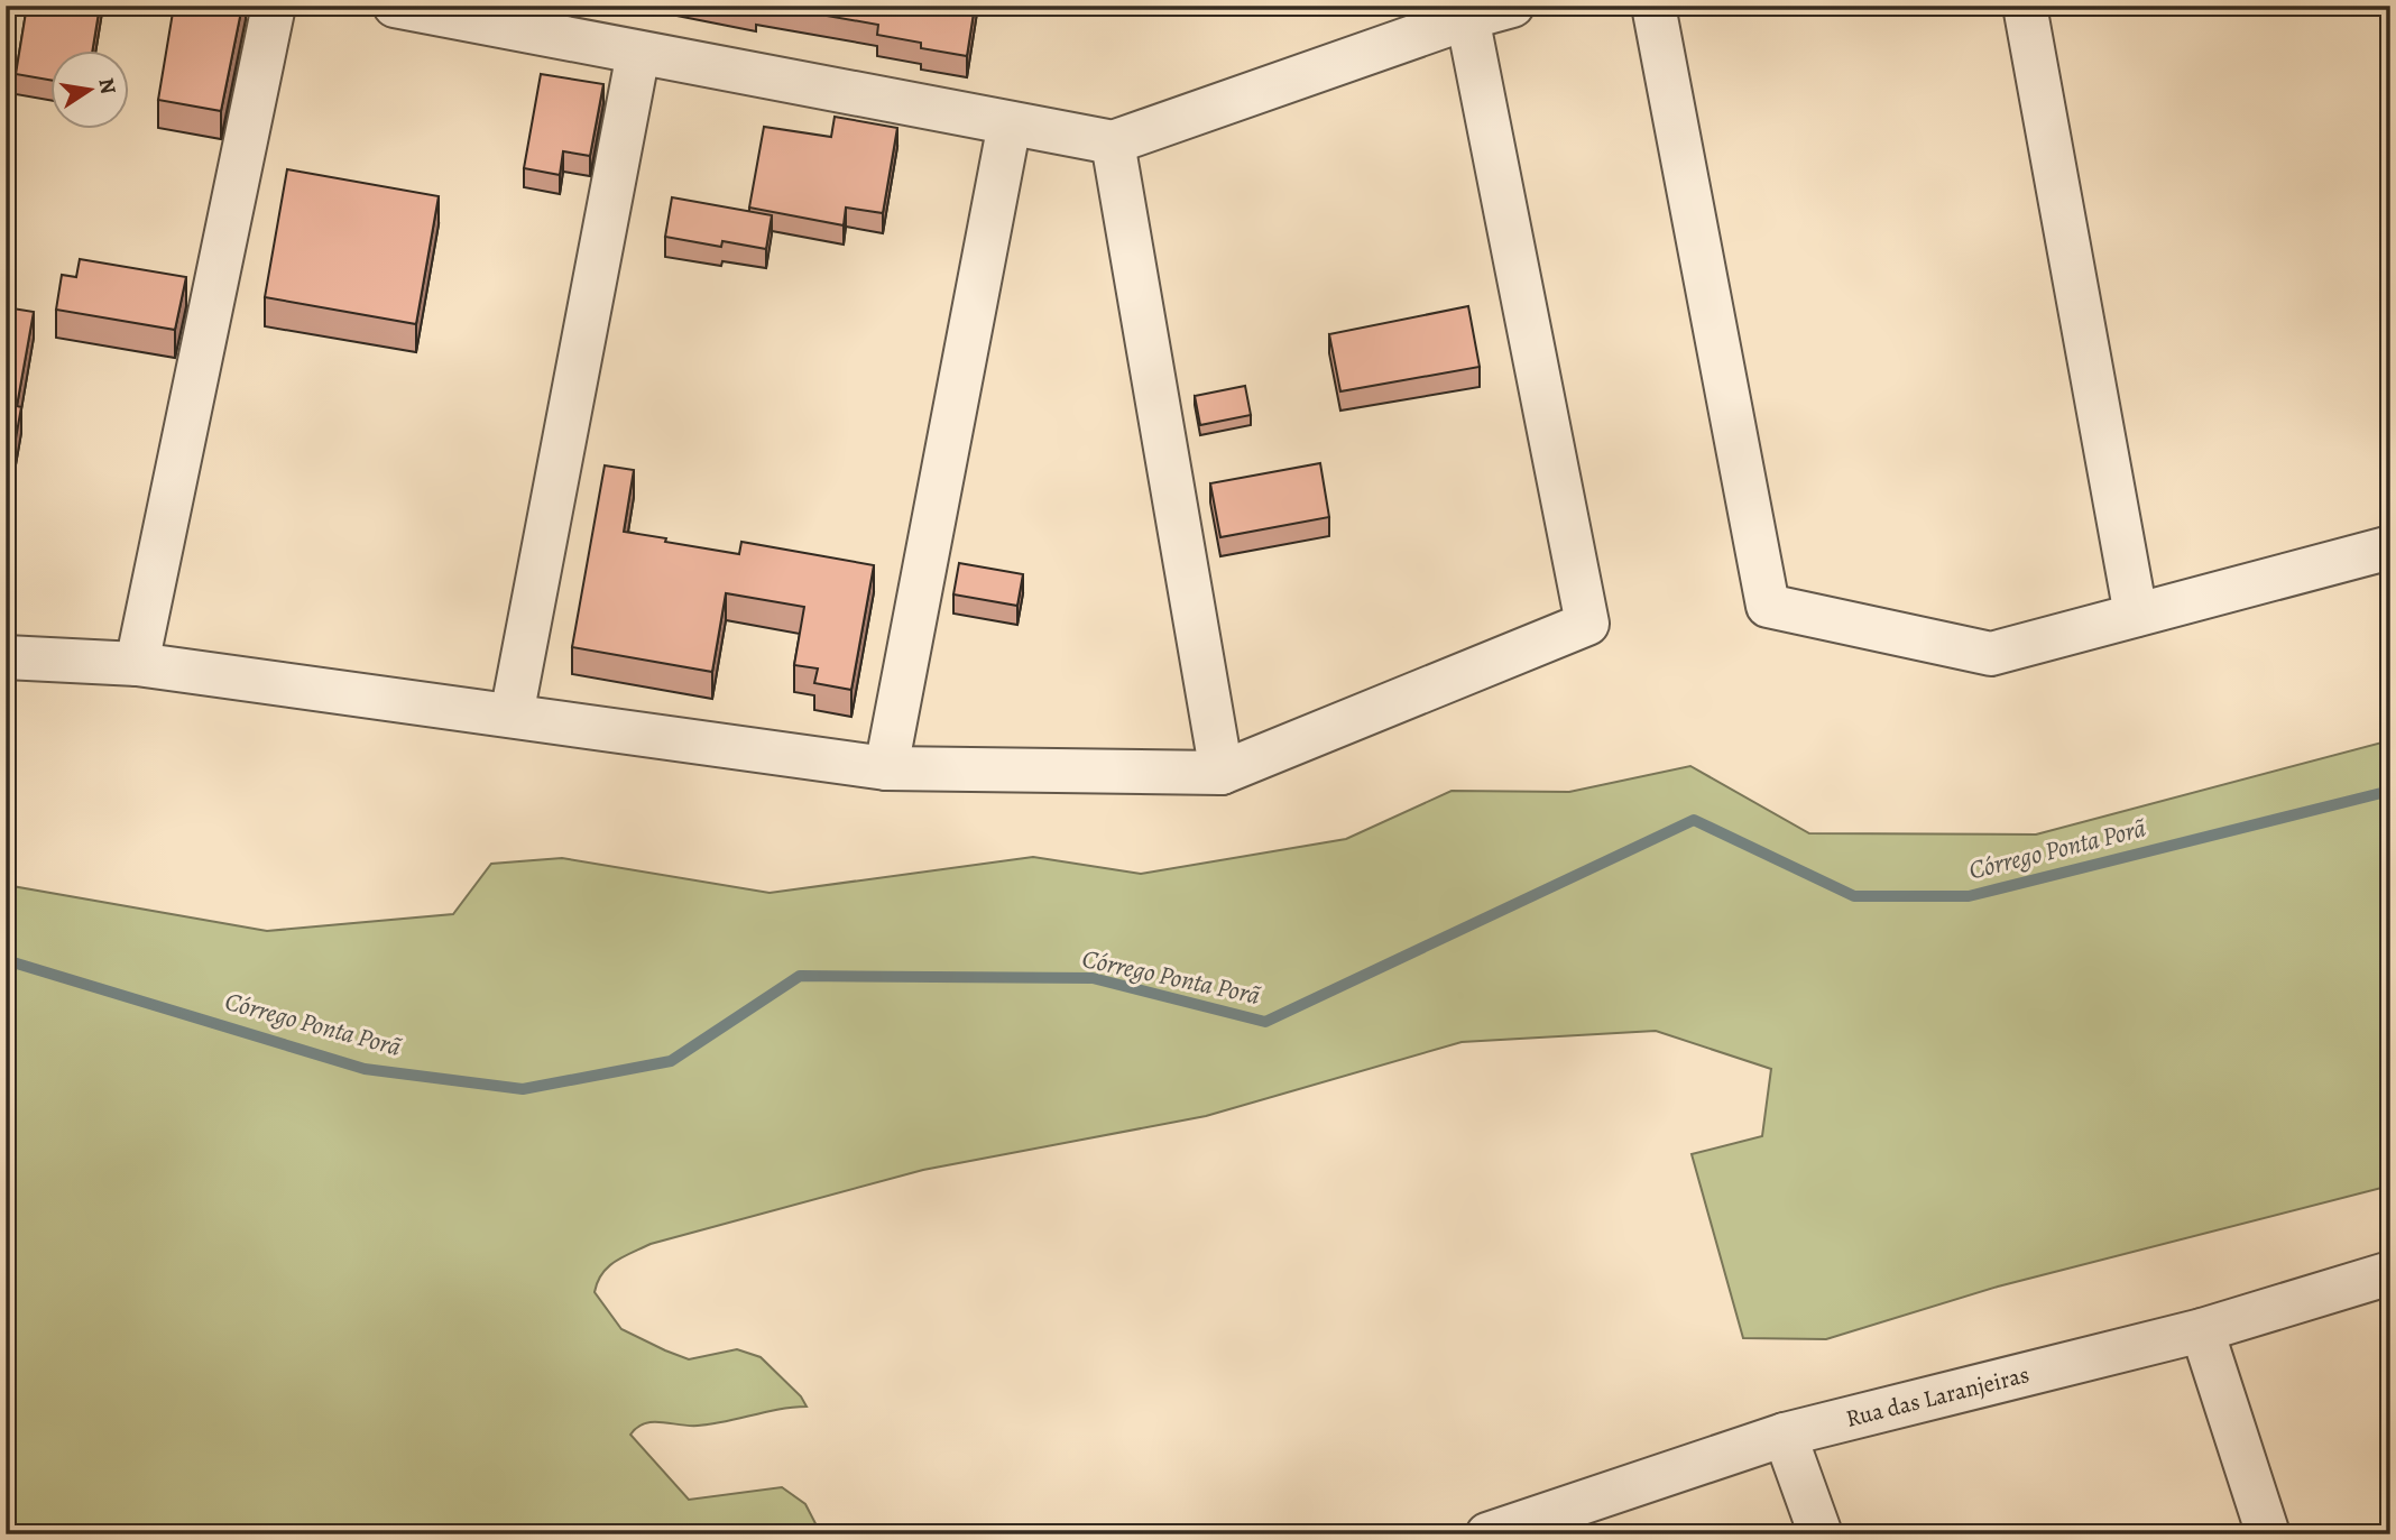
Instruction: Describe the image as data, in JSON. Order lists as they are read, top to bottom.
{
  "streets": {
    "street": ["Rua das Laranjeiras"]
  },
  "water": ["Córrego Ponta Porã"],
  "north": "right"
}
